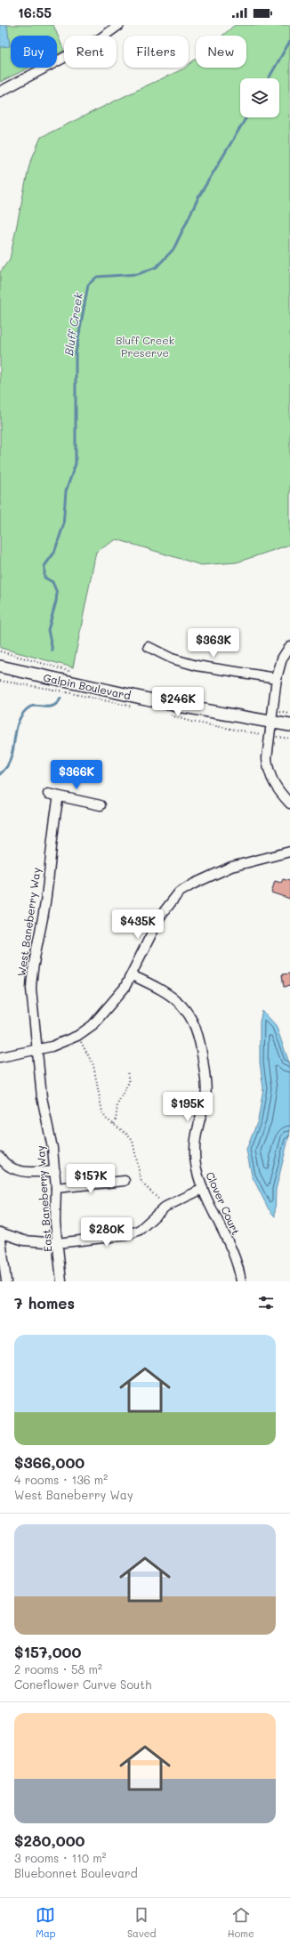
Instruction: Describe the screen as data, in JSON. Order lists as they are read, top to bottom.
{
  "streets": {
    "street": [
      "Galpin Boulevard",
      "West Baneberry Way",
      "East Baneberry Way",
      "Clover Court"
    ]
  },
  "crossings": [
    ["West Baneberry Way", "East Baneberry Way"]
  ],
  "water": ["Bluff Creek"],
  "parks": ["Bluff Creek Preserve"],
  "page": {
    "status": "16:55",
    "chip": [
      "Buy",
      "Rent",
      "Filters",
      "New"
    ],
    "price": [
      "$363K",
      "$246K",
      "$366K",
      "$435K",
      "$195K",
      "$157K",
      "$280K"
    ],
    "heading": "7 homes",
    "list": [
      {
        "name": "$366,000",
        "note": "4 rooms · 136 m² · West Baneberry Way"
      },
      {
        "name": "$157,000",
        "note": "2 rooms · 58 m² · Coneflower Curve South"
      },
      {
        "name": "$280,000",
        "note": "3 rooms · 110 m² · Bluebonnet Boulevard"
      }
    ],
    "tabs": ["Map", "Saved", "Home"]
  }
}
